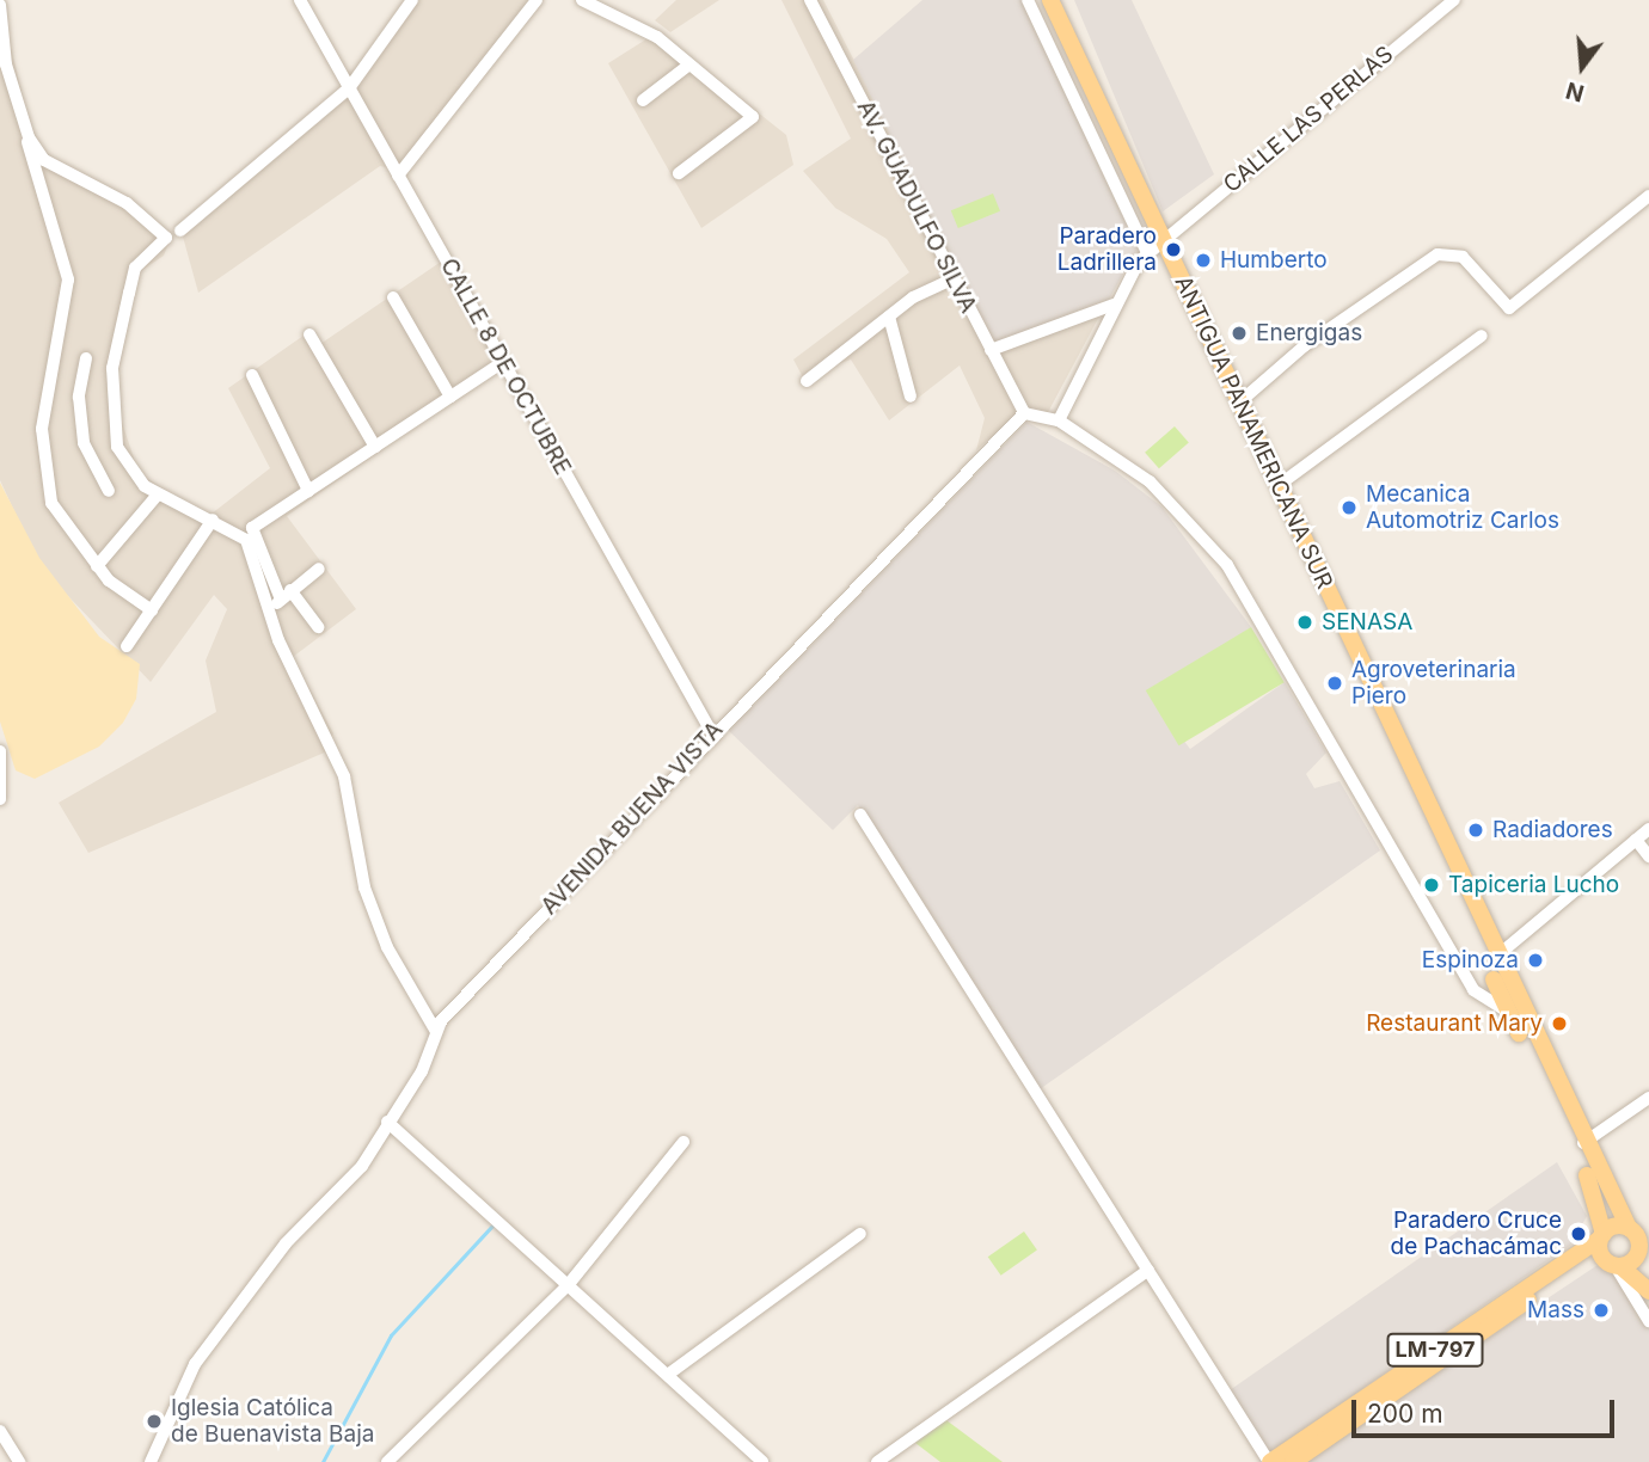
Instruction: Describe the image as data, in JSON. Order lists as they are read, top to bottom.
{
  "streets": {
    "main road": ["ANTIGUA PANAMERICANA SUR", "LM-797"],
    "street": [
      "CALLE LAS PERLAS",
      "AV. GUADULFO SILVA",
      "CALLE 8 DE OCTUBRE",
      "AVENIDA BUENA VISTA"
    ]
  },
  "crossings": [
    ["CALLE LAS PERLAS", "ANTIGUA PANAMERICANA SUR"],
    ["AV. GUADULFO SILVA", "AVENIDA BUENA VISTA"],
    ["CALLE 8 DE OCTUBRE", "AVENIDA BUENA VISTA"],
    ["ANTIGUA PANAMERICANA SUR", "LM-797"]
  ],
  "places": [
    "Paradero Ladrillera",
    "Humberto",
    "Energigas",
    "Mecanica Automotriz Carlos",
    "SENASA",
    "Agroveterinaria Piero",
    "Radiadores",
    "Tapiceria Lucho",
    "Espinoza",
    "Restaurant Mary",
    "Paradero Cruce de Pachacámac",
    "Mass",
    "Iglesia Católica de Buenavista Baja"
  ],
  "scale_bar": "200 m",
  "north": "bottom"
}
